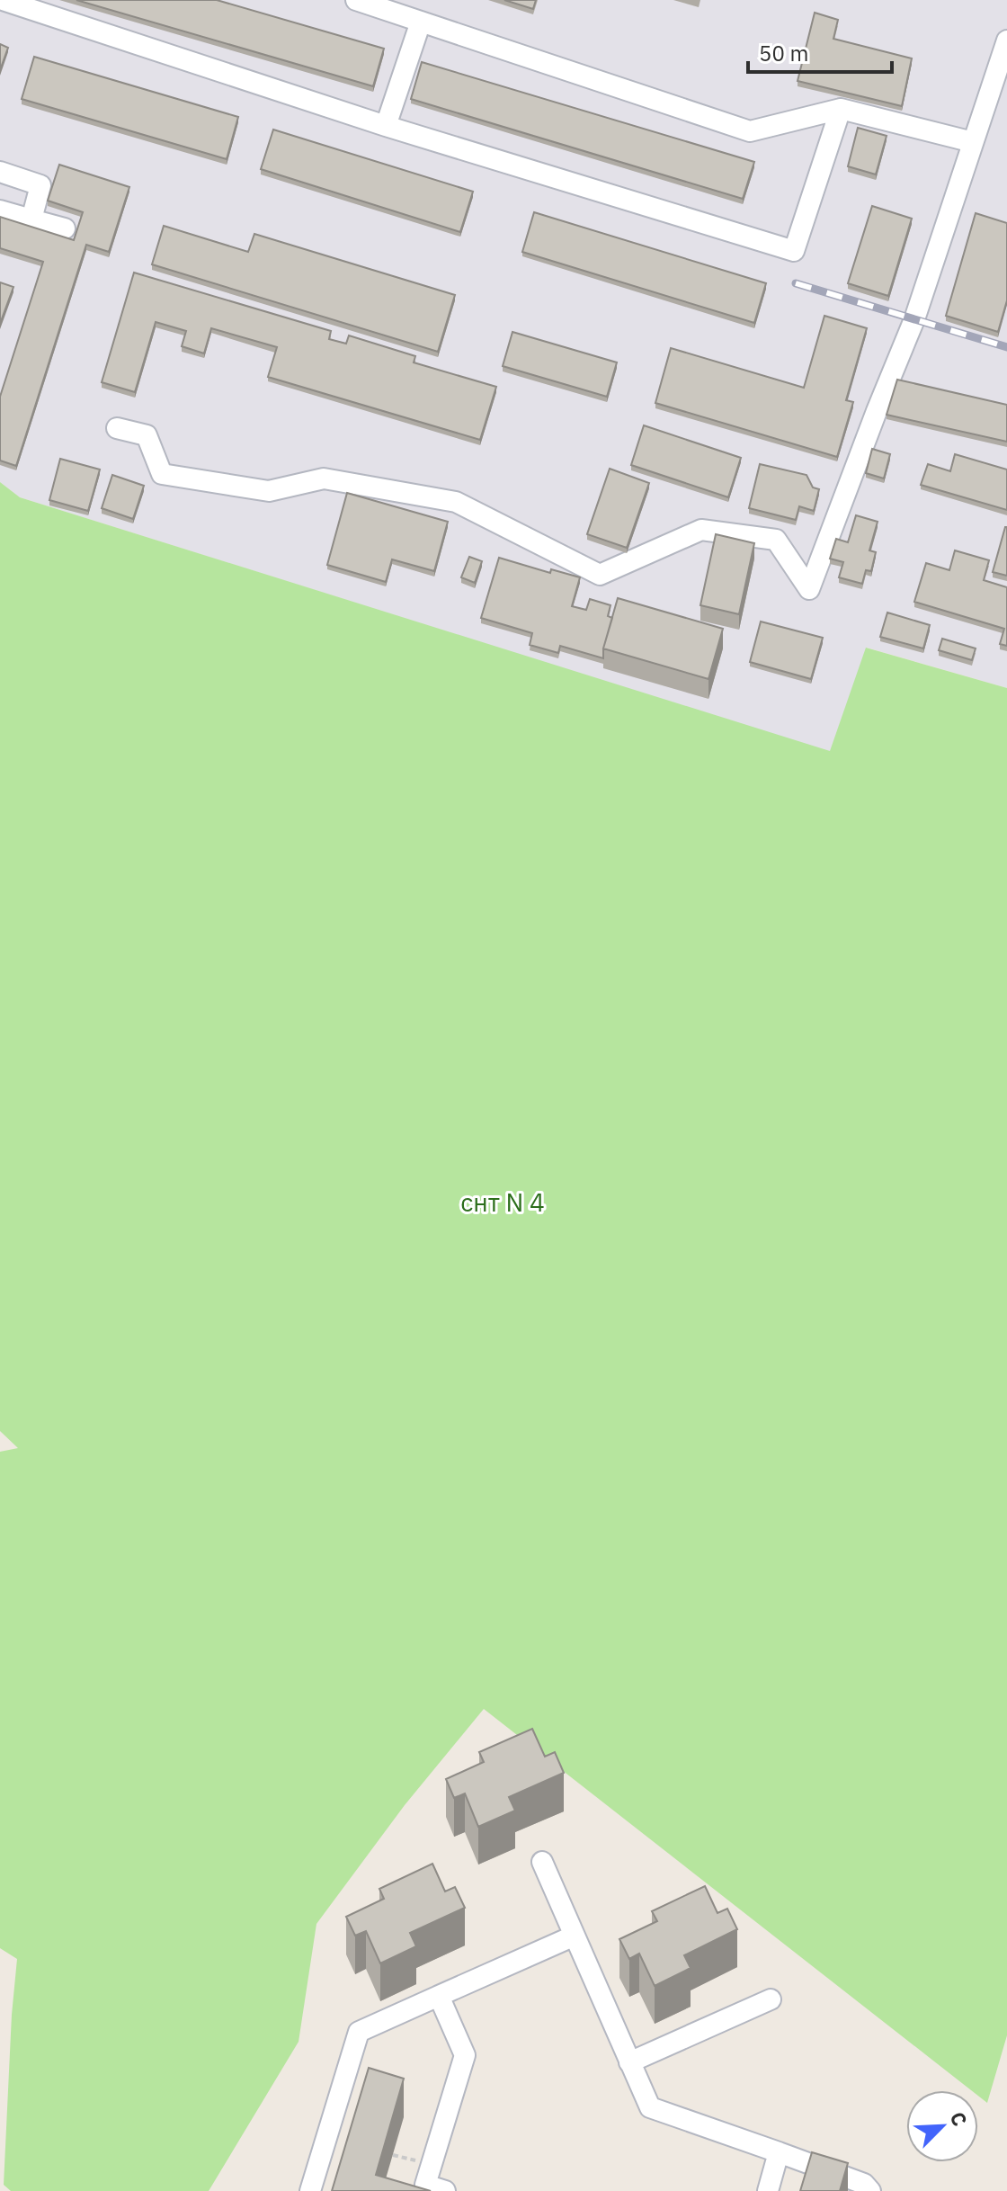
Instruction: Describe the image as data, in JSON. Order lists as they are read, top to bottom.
{
  "parks": ["снт N 4"],
  "scale_bar": "50 m",
  "north": "top right"
}
